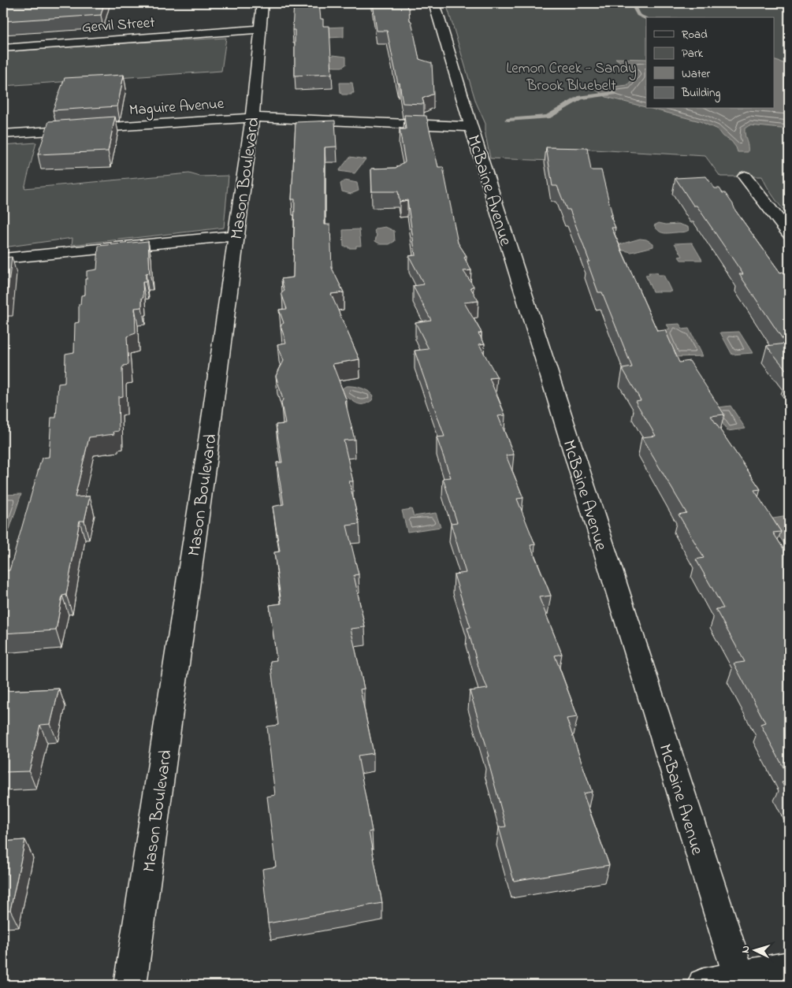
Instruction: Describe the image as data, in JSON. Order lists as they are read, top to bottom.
{
  "streets": {
    "street": [
      "Gervil Street",
      "Maguire Avenue",
      "Mason Boulevard",
      "McBaine Avenue"
    ]
  },
  "crossings": [
    ["Gervil Street", "Mason Boulevard"],
    ["Maguire Avenue", "Mason Boulevard"],
    ["Maguire Avenue", "McBaine Avenue"]
  ],
  "parks": ["Lemon Creek - Sandy Brook Bluebelt"],
  "legend": [
    "Road",
    "Park",
    "Water",
    "Building"
  ],
  "north": "left"
}
